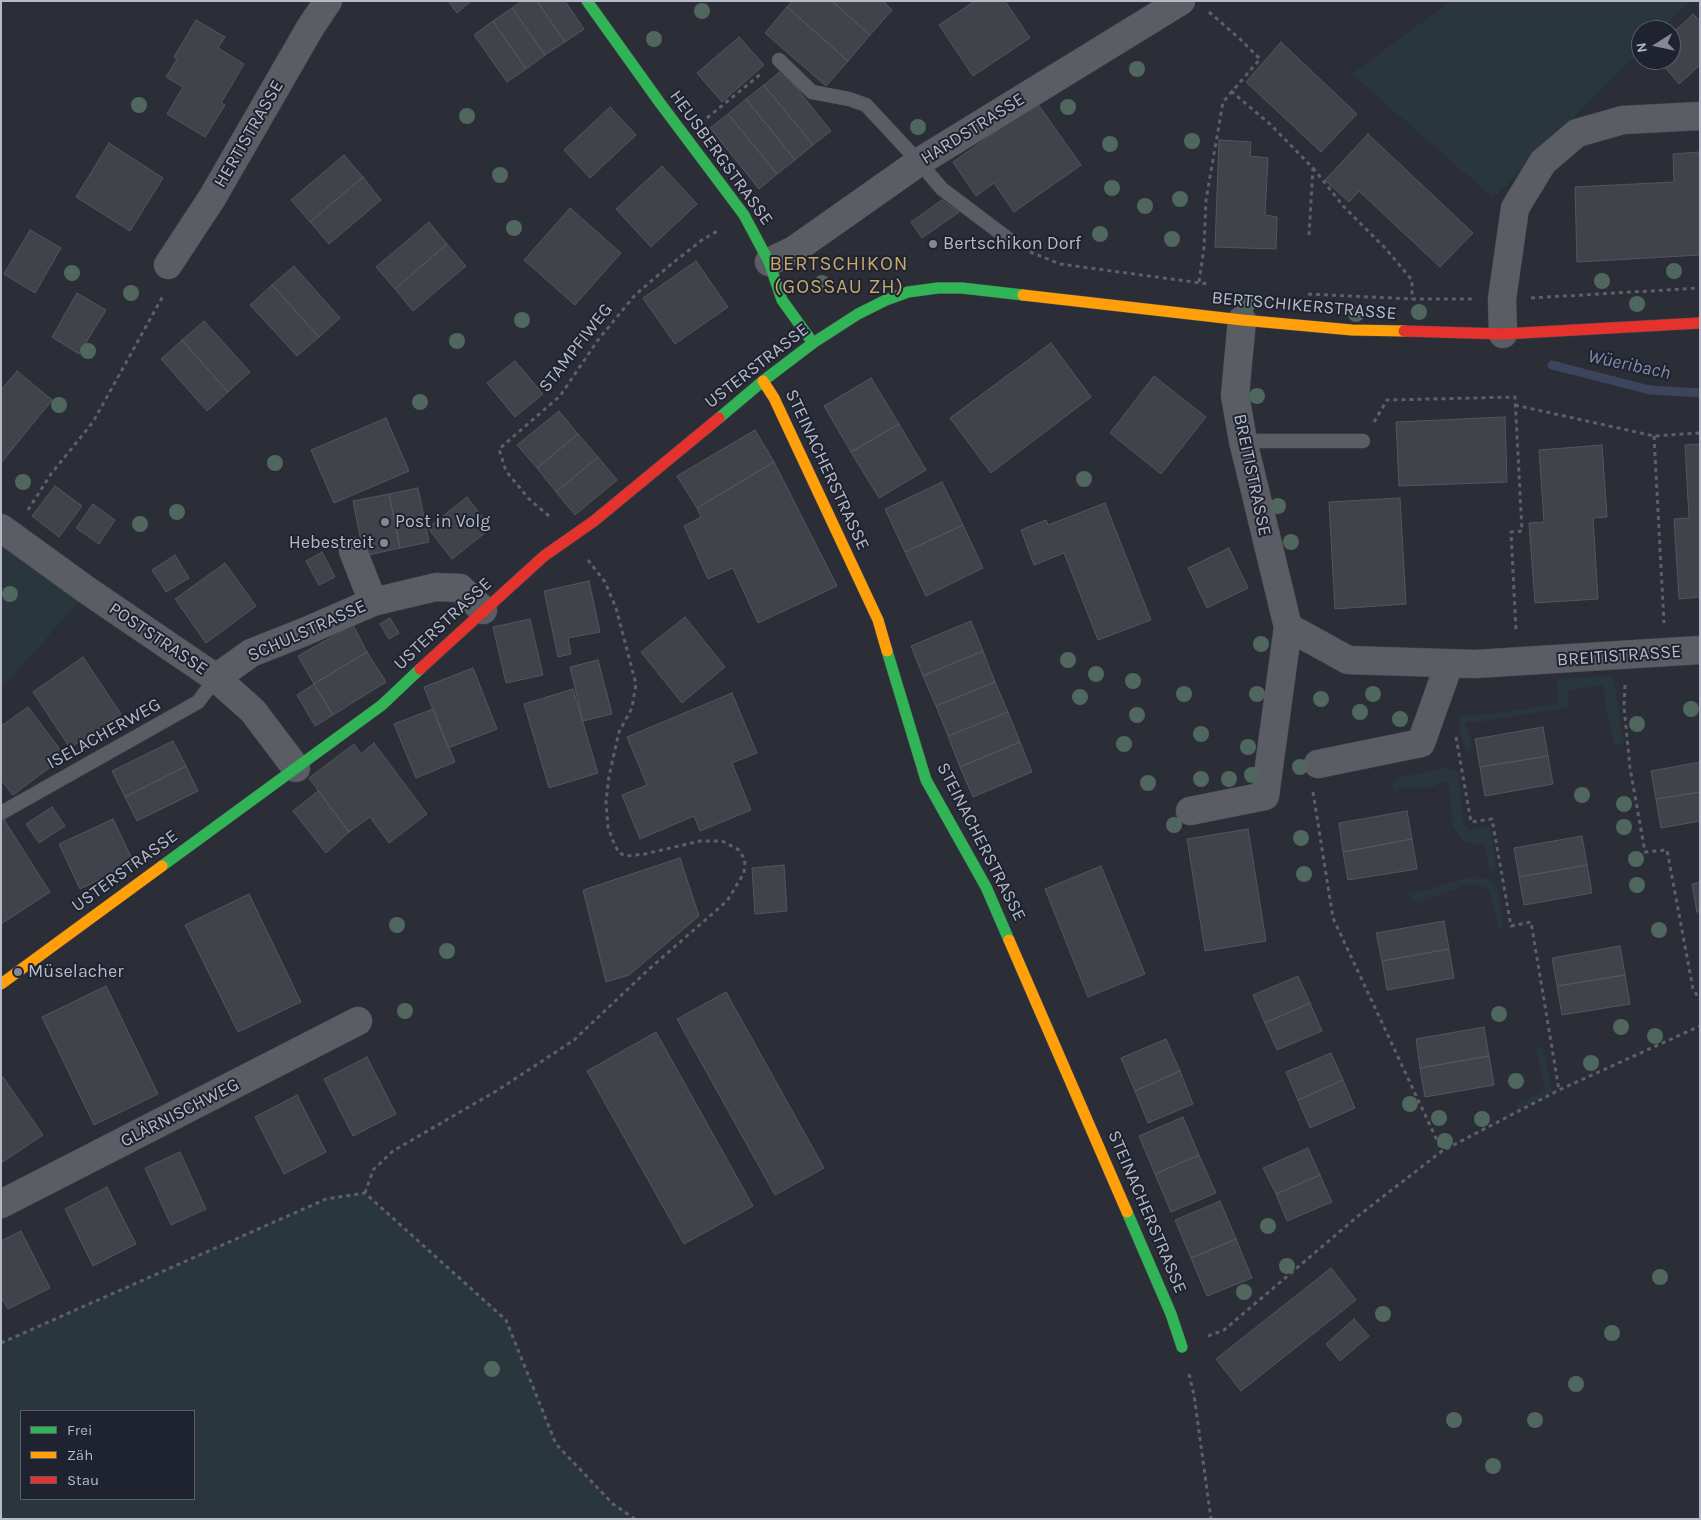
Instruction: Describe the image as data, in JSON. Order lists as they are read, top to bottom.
{
  "streets": {
    "street": [
      "HARDSTRASSE",
      "HERTISTRASSE",
      "HEUSBERGSTRASSE",
      "BERTSCHIKERSTRASSE",
      "USTERSTRASSE",
      "STEINACHERSTRASSE",
      "BREITISTRASSE",
      "SCHULSTRASSE",
      "POSTSTRASSE",
      "GLÄRNISCHWEG"
    ],
    "lane": ["ISELACHERWEG"],
    "path": ["STAMPFIWEG"]
  },
  "crossings": [
    ["HARDSTRASSE", "HEUSBERGSTRASSE"],
    ["HEUSBERGSTRASSE", "STAMPFIWEG"],
    ["HEUSBERGSTRASSE", "USTERSTRASSE"],
    ["BERTSCHIKERSTRASSE", "USTERSTRASSE"],
    ["BERTSCHIKERSTRASSE", "BREITISTRASSE"],
    ["STAMPFIWEG", "USTERSTRASSE"],
    ["USTERSTRASSE", "STEINACHERSTRASSE"],
    ["USTERSTRASSE", "SCHULSTRASSE"],
    ["USTERSTRASSE", "POSTSTRASSE"],
    ["SCHULSTRASSE", "POSTSTRASSE"],
    ["SCHULSTRASSE", "ISELACHERWEG"],
    ["POSTSTRASSE", "ISELACHERWEG"]
  ],
  "districts": ["BERTSCHIKON (GOSSAU ZH)"],
  "water": ["Wüeribach"],
  "places": [
    "Bertschikon Dorf",
    "Post in Volg",
    "Hebestreit",
    "Müselacher"
  ],
  "legend": ["Frei", "Zäh", "Stau"],
  "north": "left"
}
